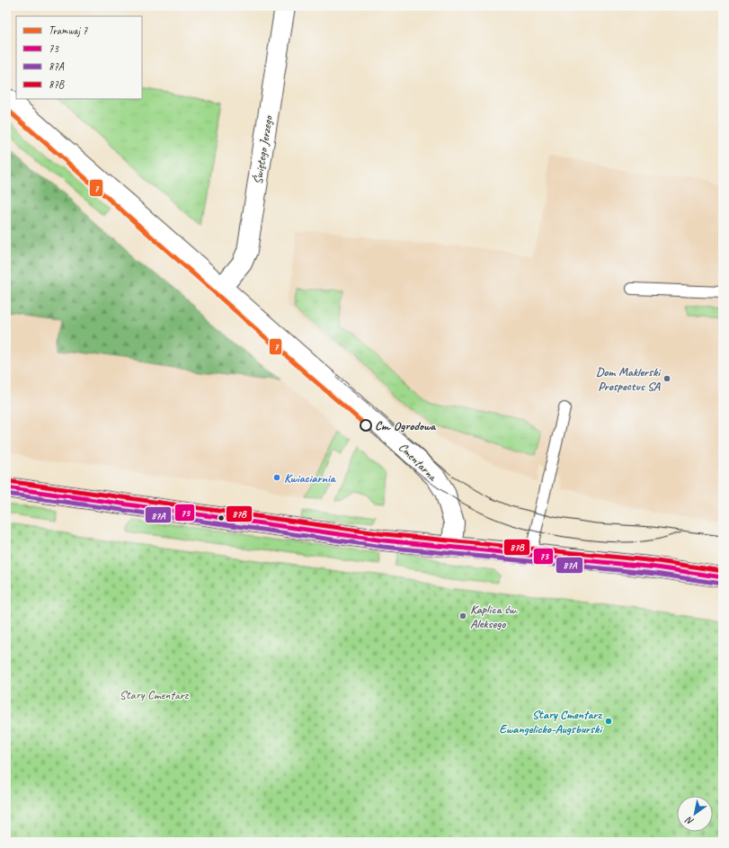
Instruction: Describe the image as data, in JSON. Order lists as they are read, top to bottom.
{
  "streets": {
    "street": ["Świętego Jerzego", "Cmentarna"]
  },
  "crossings": [
    ["Świętego Jerzego", "Cmentarna"]
  ],
  "parks": ["Stary Cmentarz"],
  "places": [
    "Dom Maklerski Prospectus SA",
    "Cm. Ogrodowa",
    "Kwiaciarnia",
    "Kaplica św. Aleksego",
    "Stary Cmentarz Ewangelicko-Augsburski"
  ],
  "lines": [
    "tram line 7",
    "transit line 87B",
    "transit line 73",
    "transit line 87A"
  ],
  "legend": [
    "Tramwaj 7",
    "73",
    "87A",
    "87B"
  ],
  "north": "bottom left"
}
